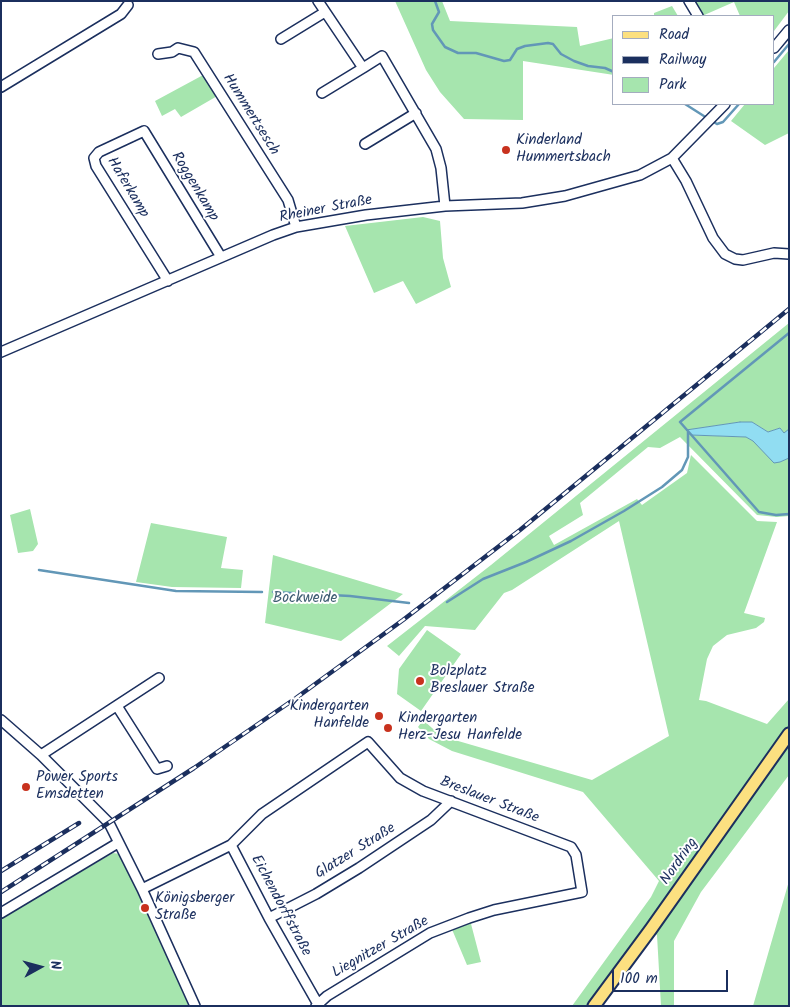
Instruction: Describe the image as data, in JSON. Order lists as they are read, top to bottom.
{
  "streets": {
    "main road": ["Nordring"],
    "street": [
      "Hummertsesch",
      "Roggenkamp",
      "Haferkamp",
      "Rheiner Straße",
      "Breslauer Straße",
      "Glatzer Straße",
      "Eichendorffstraße",
      "Liegnitzer Straße"
    ]
  },
  "crossings": [
    ["Hummertsesch", "Rheiner Straße"],
    ["Roggenkamp", "Haferkamp"],
    ["Roggenkamp", "Rheiner Straße"],
    ["Haferkamp", "Rheiner Straße"],
    ["Breslauer Straße", "Glatzer Straße"],
    ["Breslauer Straße", "Eichendorffstraße"],
    ["Breslauer Straße", "Liegnitzer Straße"],
    ["Glatzer Straße", "Eichendorffstraße"],
    ["Eichendorffstraße", "Liegnitzer Straße"]
  ],
  "parks": ["Bockweide"],
  "places": [
    "Kinderland Hummertsbach",
    "Bolzplatz Breslauer Straße",
    "Kindergarten Hanfelde",
    "Kindergarten Herz-Jesu Hanfelde",
    "Power Sports Emsdetten",
    "Königsberger Straße"
  ],
  "legend": ["Road", "Railway", "Park"],
  "scale_bar": "100 m",
  "north": "right"
}
